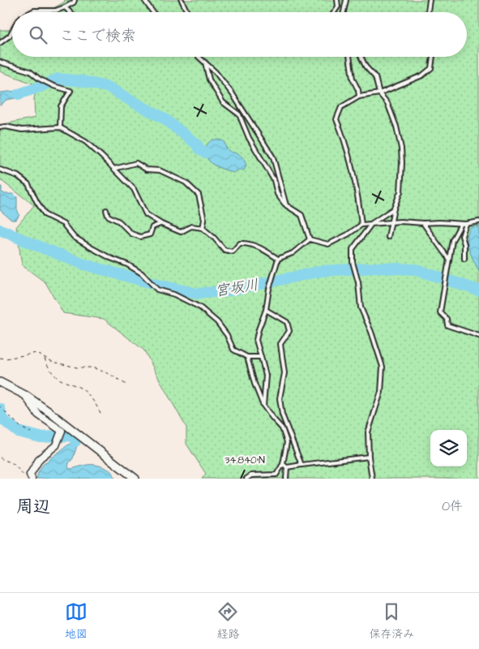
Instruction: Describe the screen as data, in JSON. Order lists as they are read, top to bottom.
{
  "water": ["宮坂川"],
  "page": {
    "search": "ここで検索",
    "heading": ["周辺", "0件"],
    "nav": ["地図", "経路", "保存済み"]
  },
  "coordinates": ["34.840°N"]
}
